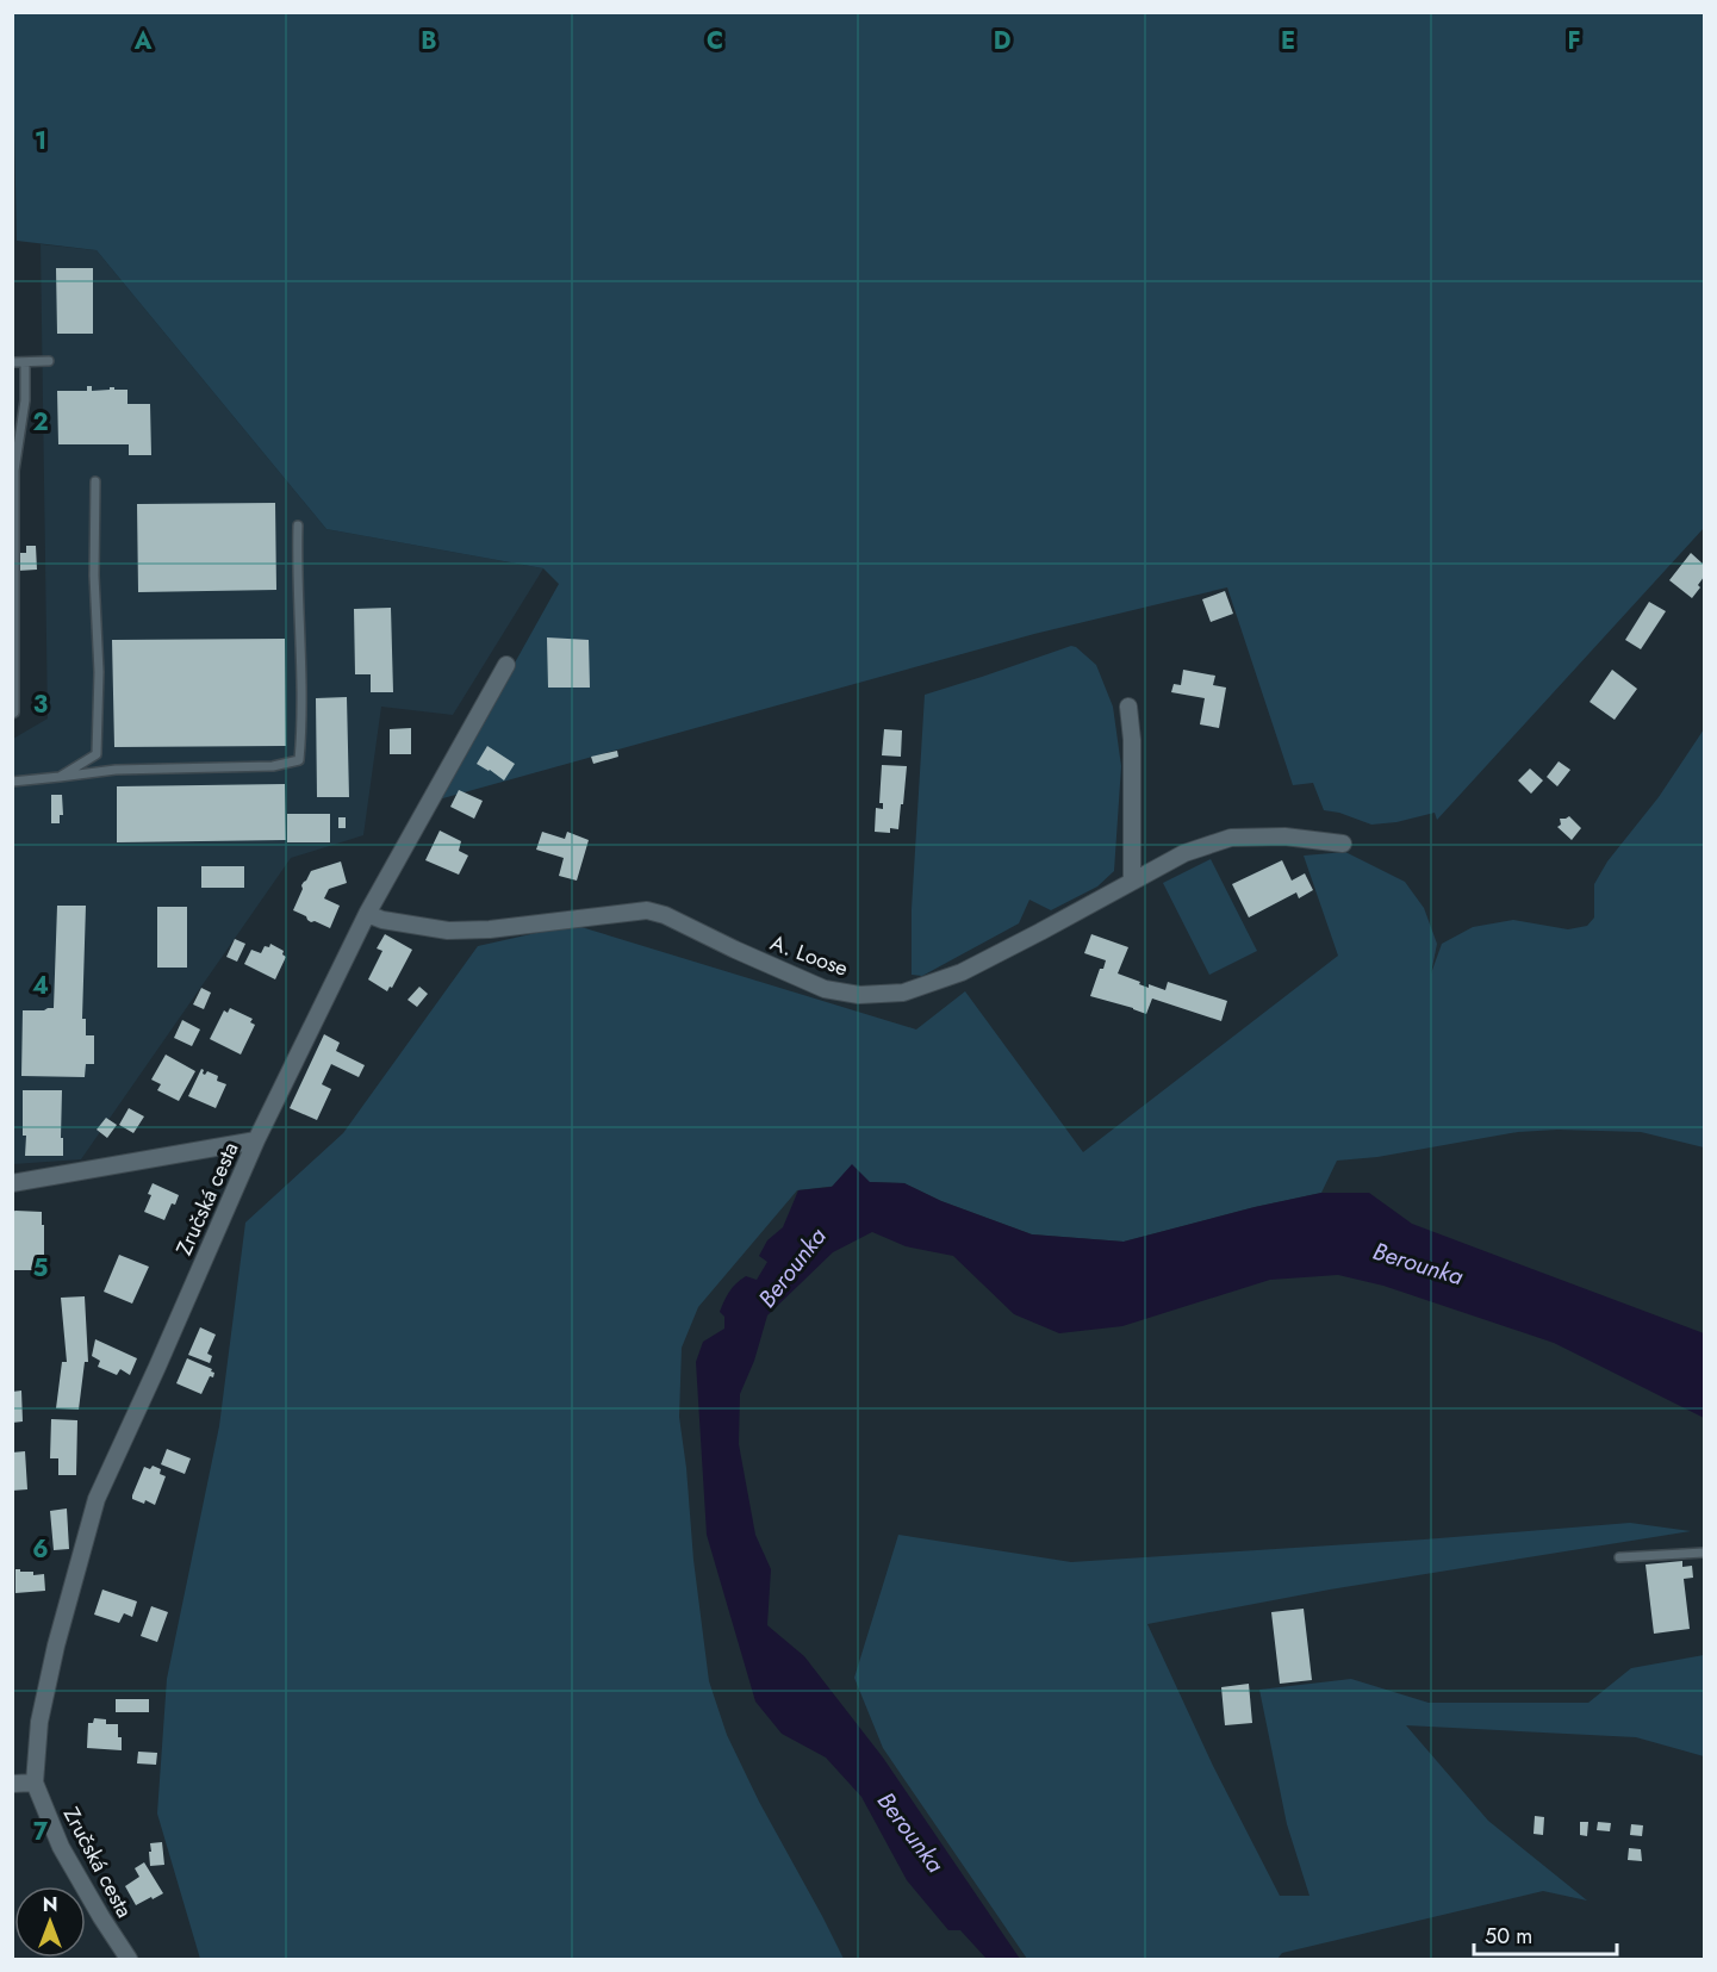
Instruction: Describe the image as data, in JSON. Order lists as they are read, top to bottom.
{
  "streets": {
    "street": ["A. Loose", "Zručská cesta"]
  },
  "crossings": [
    ["A. Loose", "Zručská cesta"]
  ],
  "water": ["Berounka"],
  "scale_bar": "50 m",
  "north": "top",
  "grid": {
    "columns": [
      "A",
      "B",
      "C",
      "D",
      "E",
      "F"
    ],
    "rows": [
      "1",
      "2",
      "3",
      "4",
      "5",
      "6",
      "7"
    ]
  }
}
